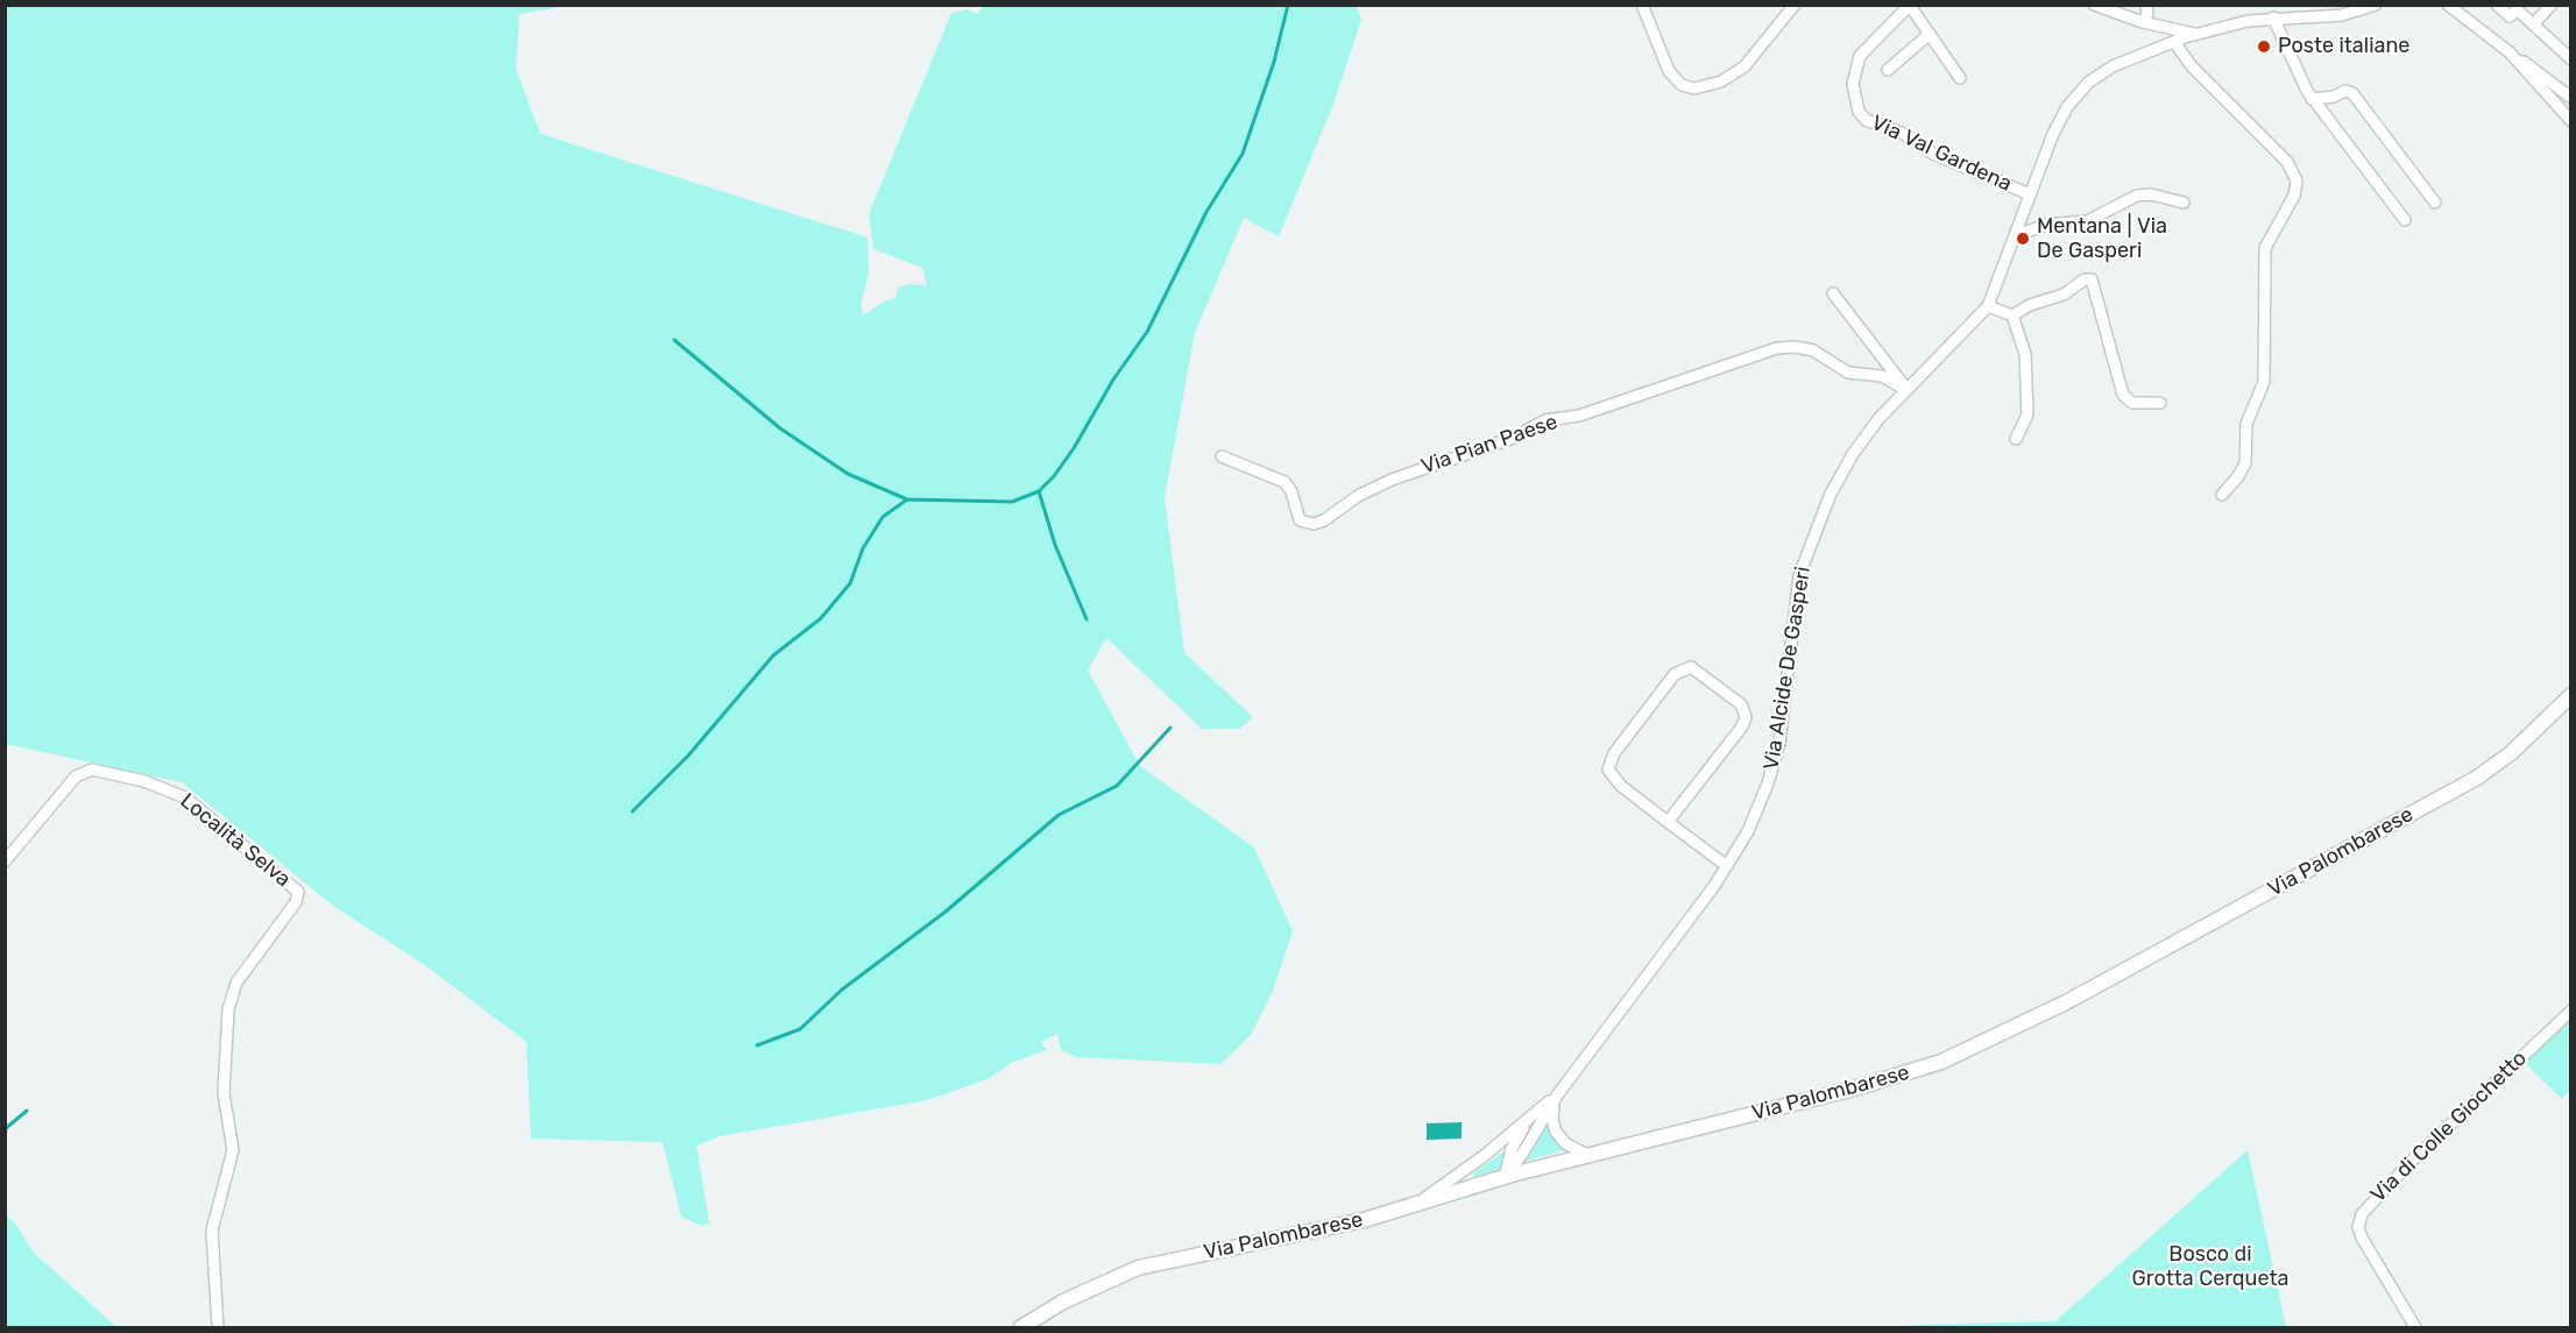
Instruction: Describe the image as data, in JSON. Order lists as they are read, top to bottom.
{
  "streets": {
    "main road": ["Via Palombarese"],
    "street": [
      "Via Val Gardena",
      "Via Pian Paese",
      "Via Alcide De Gasperi",
      "Località Selva",
      "Via di Colle Giochetto"
    ]
  },
  "crossings": [
    ["Via Val Gardena", "Via Alcide De Gasperi"],
    ["Via Pian Paese", "Via Alcide De Gasperi"],
    ["Via Alcide De Gasperi", "Via Palombarese"]
  ],
  "parks": ["Bosco di Grotta Cerqueta"],
  "places": ["Poste italiane", "Mentana | Via De Gasperi"]
}
